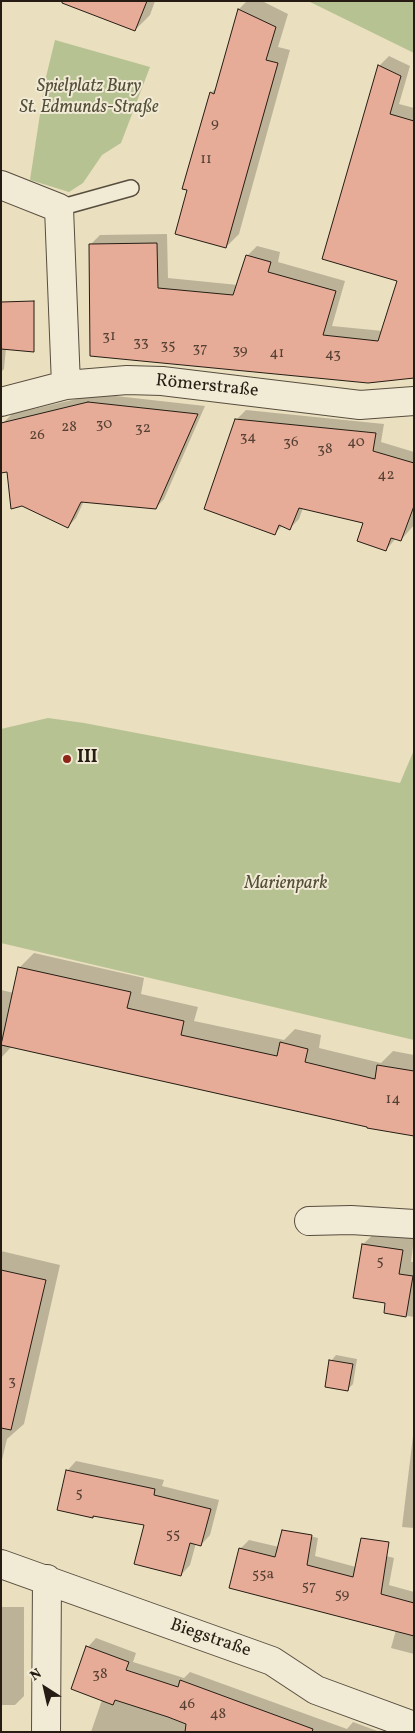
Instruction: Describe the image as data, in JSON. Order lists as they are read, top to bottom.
{
  "streets": {
    "street": ["Römerstraße", "Biegstraße"]
  },
  "parks": ["Spielplatz Bury St. Edmunds-Straße", "Marienpark"],
  "places": ["III"],
  "house_numbers": [
    "9",
    "11",
    "31",
    "33",
    "35",
    "37",
    "39",
    "41",
    "43",
    "30",
    "28",
    "32",
    "26",
    "34",
    "36",
    "40",
    "38",
    "42",
    "14",
    "5",
    "3",
    "5",
    "55",
    "55a",
    "57",
    "59",
    "38",
    "46",
    "48"
  ],
  "north": "top left"
}
